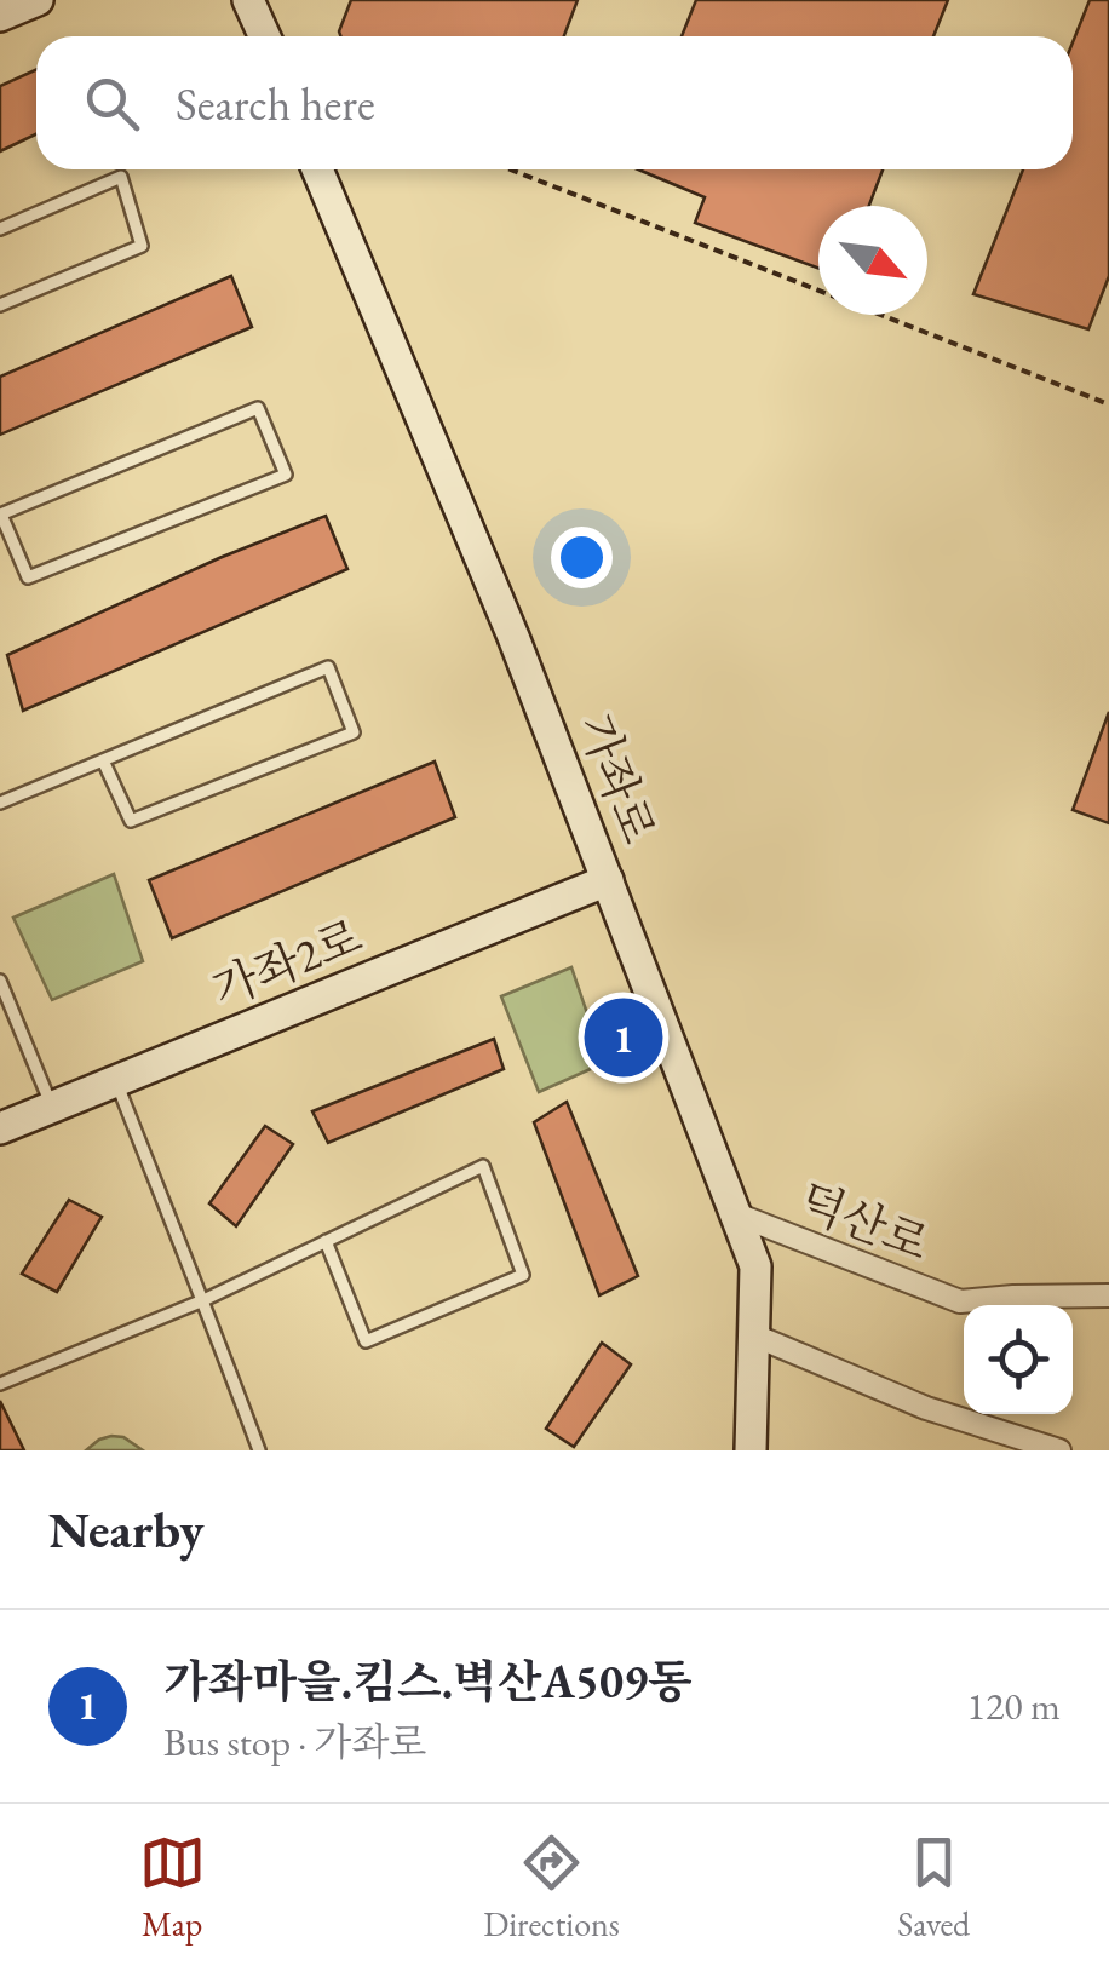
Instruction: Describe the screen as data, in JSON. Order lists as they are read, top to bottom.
{
  "streets": {
    "street": ["가좌로", "가좌2로", "덕산로"]
  },
  "crossings": [
    ["가좌로", "가좌2로"],
    ["가좌로", "덕산로"]
  ],
  "north": "bottom right",
  "page": {
    "search": "Search here",
    "pins": "1",
    "heading": "Nearby",
    "list": [
      {
        "mark": "1",
        "name": "가좌마을.킴스.벽산A509동",
        "note": "Bus stop · 가좌로",
        "value": "120 m"
      }
    ],
    "nav": ["Map", "Directions", "Saved"]
  }
}
